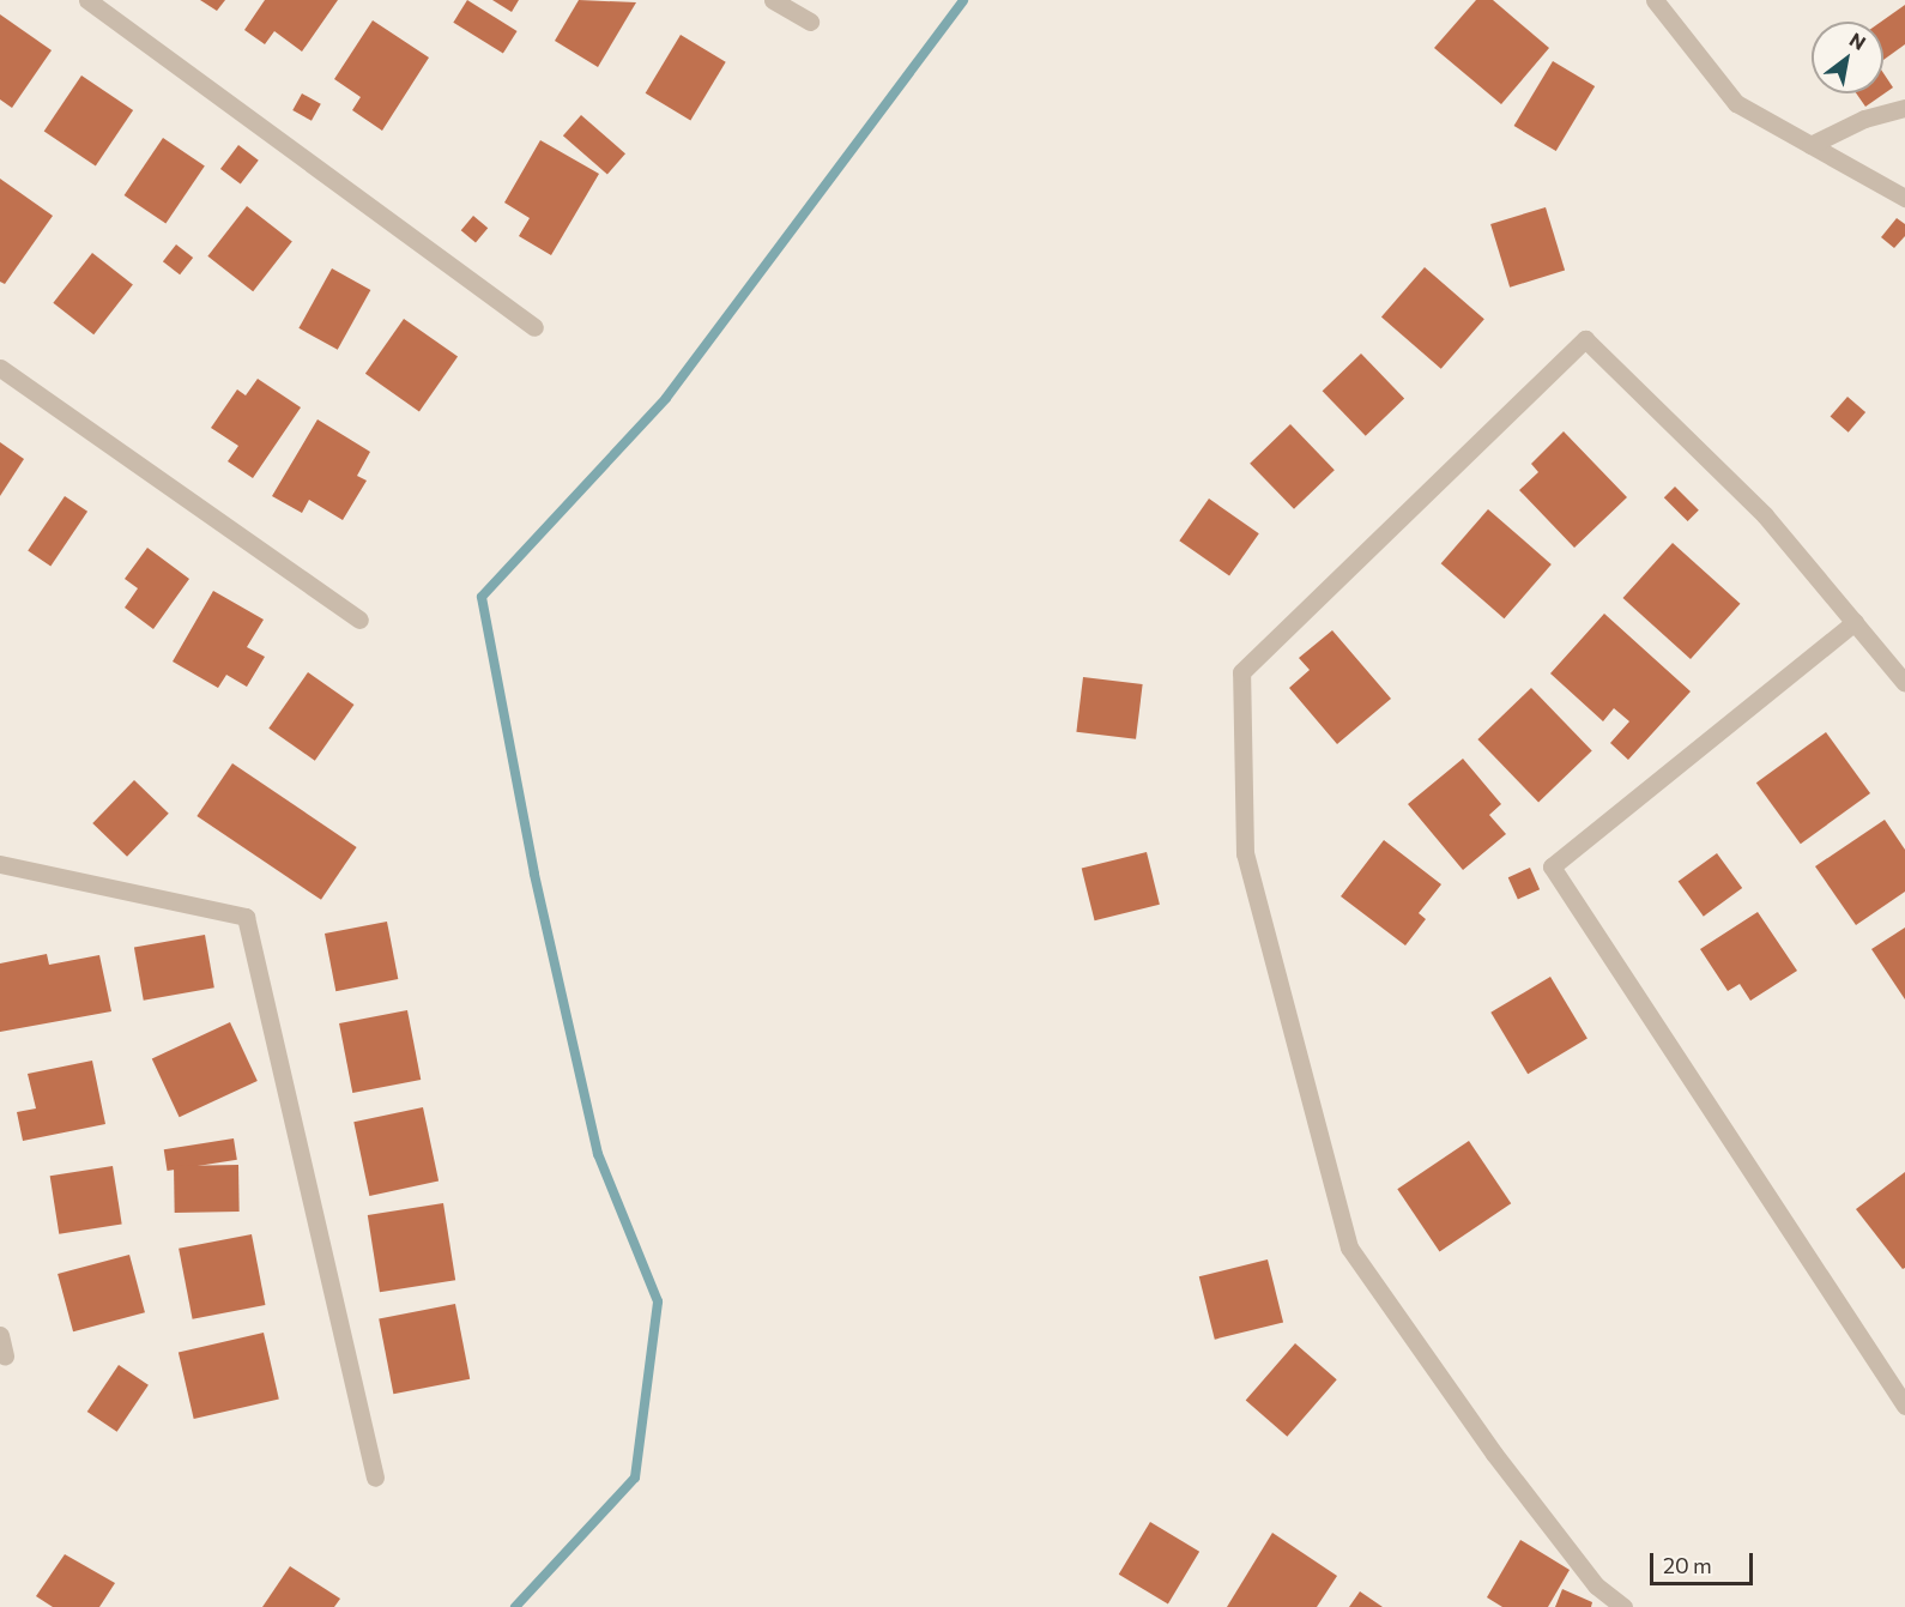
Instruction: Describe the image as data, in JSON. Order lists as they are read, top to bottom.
{
  "scale_bar": "20 m",
  "north": "top right"
}
